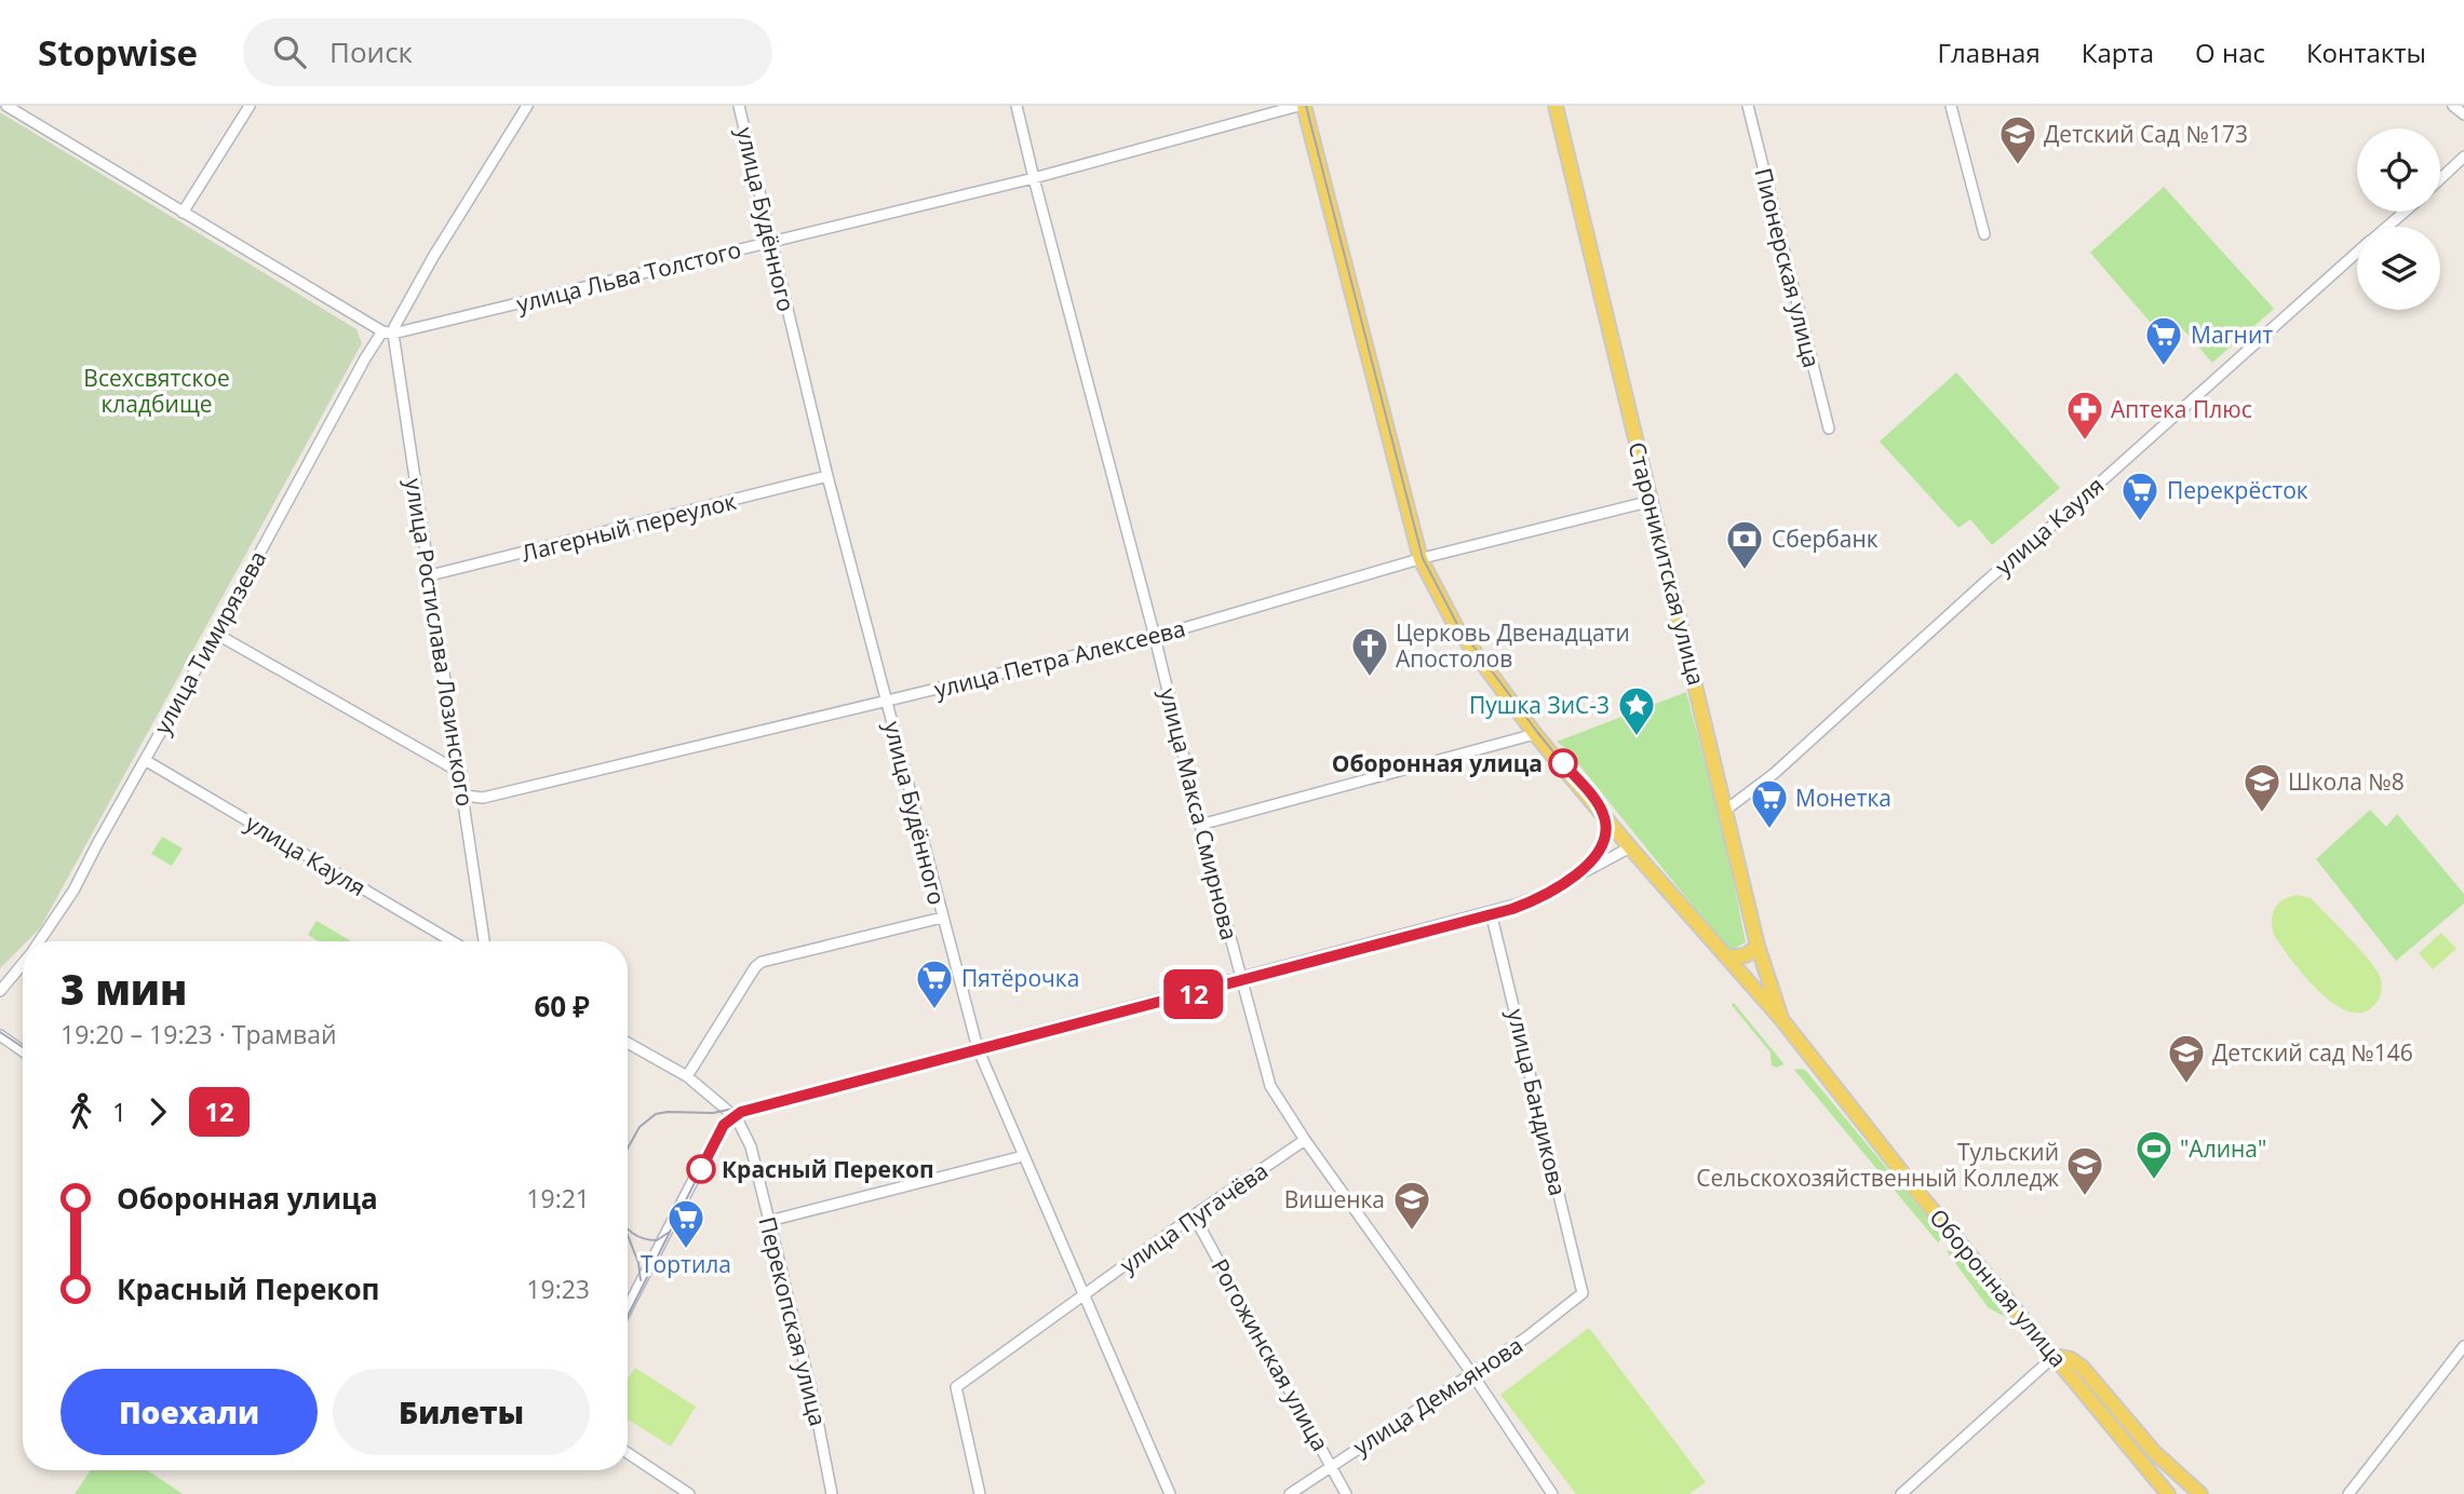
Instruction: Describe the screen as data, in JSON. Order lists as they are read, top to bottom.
{
  "streets": {
    "main road": ["Староникитская улица", "Оборонная улица"],
    "street": [
      "улица Будённого",
      "Пионерская улица",
      "улица Льва Толстого",
      "улица Кауля",
      "Лагерный переулок",
      "улица Тимирязева",
      "улица Ростислава Лозинского",
      "улица Петра Алексеева",
      "улица Макса Смирнова",
      "улица Бандикова",
      "улица Пугачёва",
      "Перекопская улица",
      "Рогожинская улица",
      "улица Демьянова"
    ]
  },
  "crossings": [
    ["улица Будённого", "улица Льва Толстого"],
    ["улица Будённого", "Лагерный переулок"],
    ["улица Будённого", "улица Петра Алексеева"],
    ["улица Будённого", "улица Пугачёва"],
    ["улица Льва Толстого", "улица Тимирязева"],
    ["улица Льва Толстого", "улица Ростислава Лозинского"],
    ["улица Льва Толстого", "улица Макса Смирнова"],
    ["улица Кауля", "Староникитская улица"],
    ["улица Кауля", "улица Тимирязева"],
    ["Лагерный переулок", "улица Ростислава Лозинского"],
    ["Староникитская улица", "улица Петра Алексеева"],
    ["Староникитская улица", "Оборонная улица"],
    ["улица Тимирязева", "улица Ростислава Лозинского"],
    ["улица Ростислава Лозинского", "улица Петра Алексеева"],
    ["улица Петра Алексеева", "улица Макса Смирнова"],
    ["улица Петра Алексеева", "Оборонная улица"],
    ["улица Макса Смирнова", "улица Пугачёва"],
    ["улица Макса Смирнова", "улица Демьянова"],
    ["улица Бандикова", "улица Демьянова"],
    ["улица Пугачёва", "Рогожинская улица"],
    ["Рогожинская улица", "улица Демьянова"]
  ],
  "parks": ["Всехсвятское кладбище"],
  "places": {
    "school or university": [
      "Детский Сад №173",
      "Школа №8",
      "Детский сад №146",
      "Тульский Сельскохозяйственный Колледж",
      "Вишенка"
    ],
    "supermarket": [
      "Магнит",
      "Перекрёсток",
      "Монетка",
      "Пятёрочка",
      "Тортила"
    ],
    "pharmacy": ["Аптека Плюс"],
    "bank": ["Сбербанк"],
    "church": ["Церковь Двенадцати Апостолов"],
    "place": ["Пушка ЗиС-3"],
    "other": ["Оборонная улица", "Красный Перекоп"],
    "sports": ["\"Алина\""]
  },
  "lines": ["tram line 12"],
  "page": {
    "header": "Stopwise",
    "search": "Поиск",
    "nav": [
      "Главная",
      "Карта",
      "О нас",
      "Контакты"
    ],
    "on_map": "12",
    "heading": ["3 мин", "19:20 – 19:23 · Трамвай", "60 ₽"],
    "legs": ["1", "12"],
    "list": [
      {
        "name": "Оборонная улица",
        "value": "19:21"
      },
      {
        "name": "Красный Перекоп",
        "value": "19:23"
      }
    ],
    "buttons": ["Поехали", "Билеты"]
  }
}
